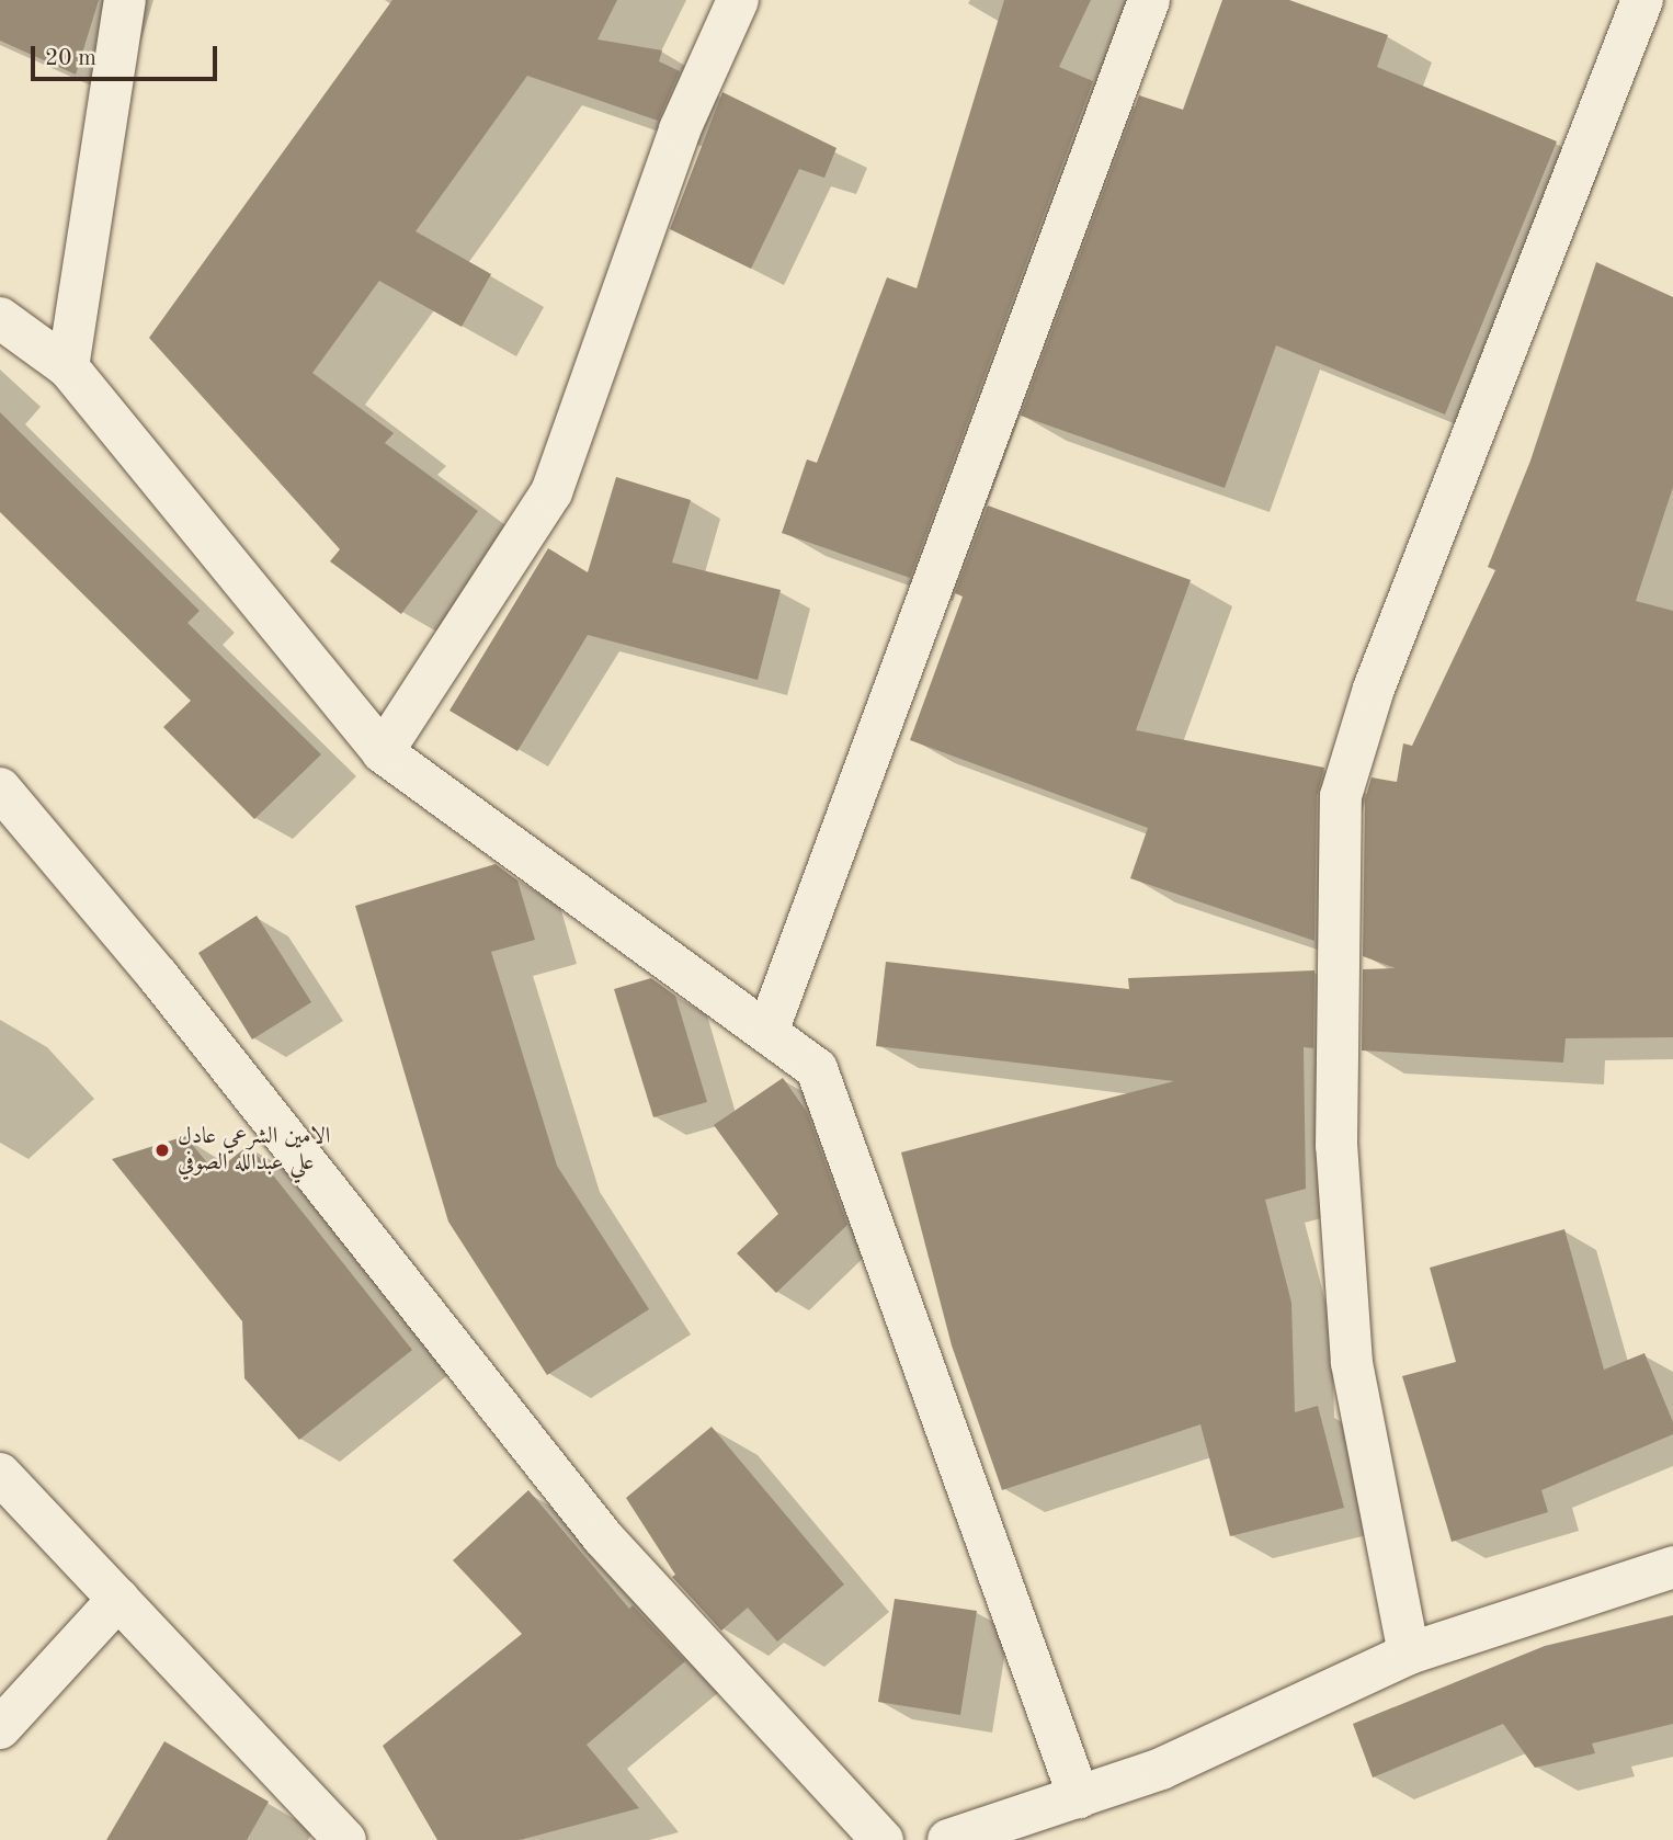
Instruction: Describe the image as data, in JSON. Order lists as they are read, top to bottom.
{
  "places": ["الامين الشرعي عادل علي عبدالله الصوفي"],
  "scale_bar": "20 m"
}
